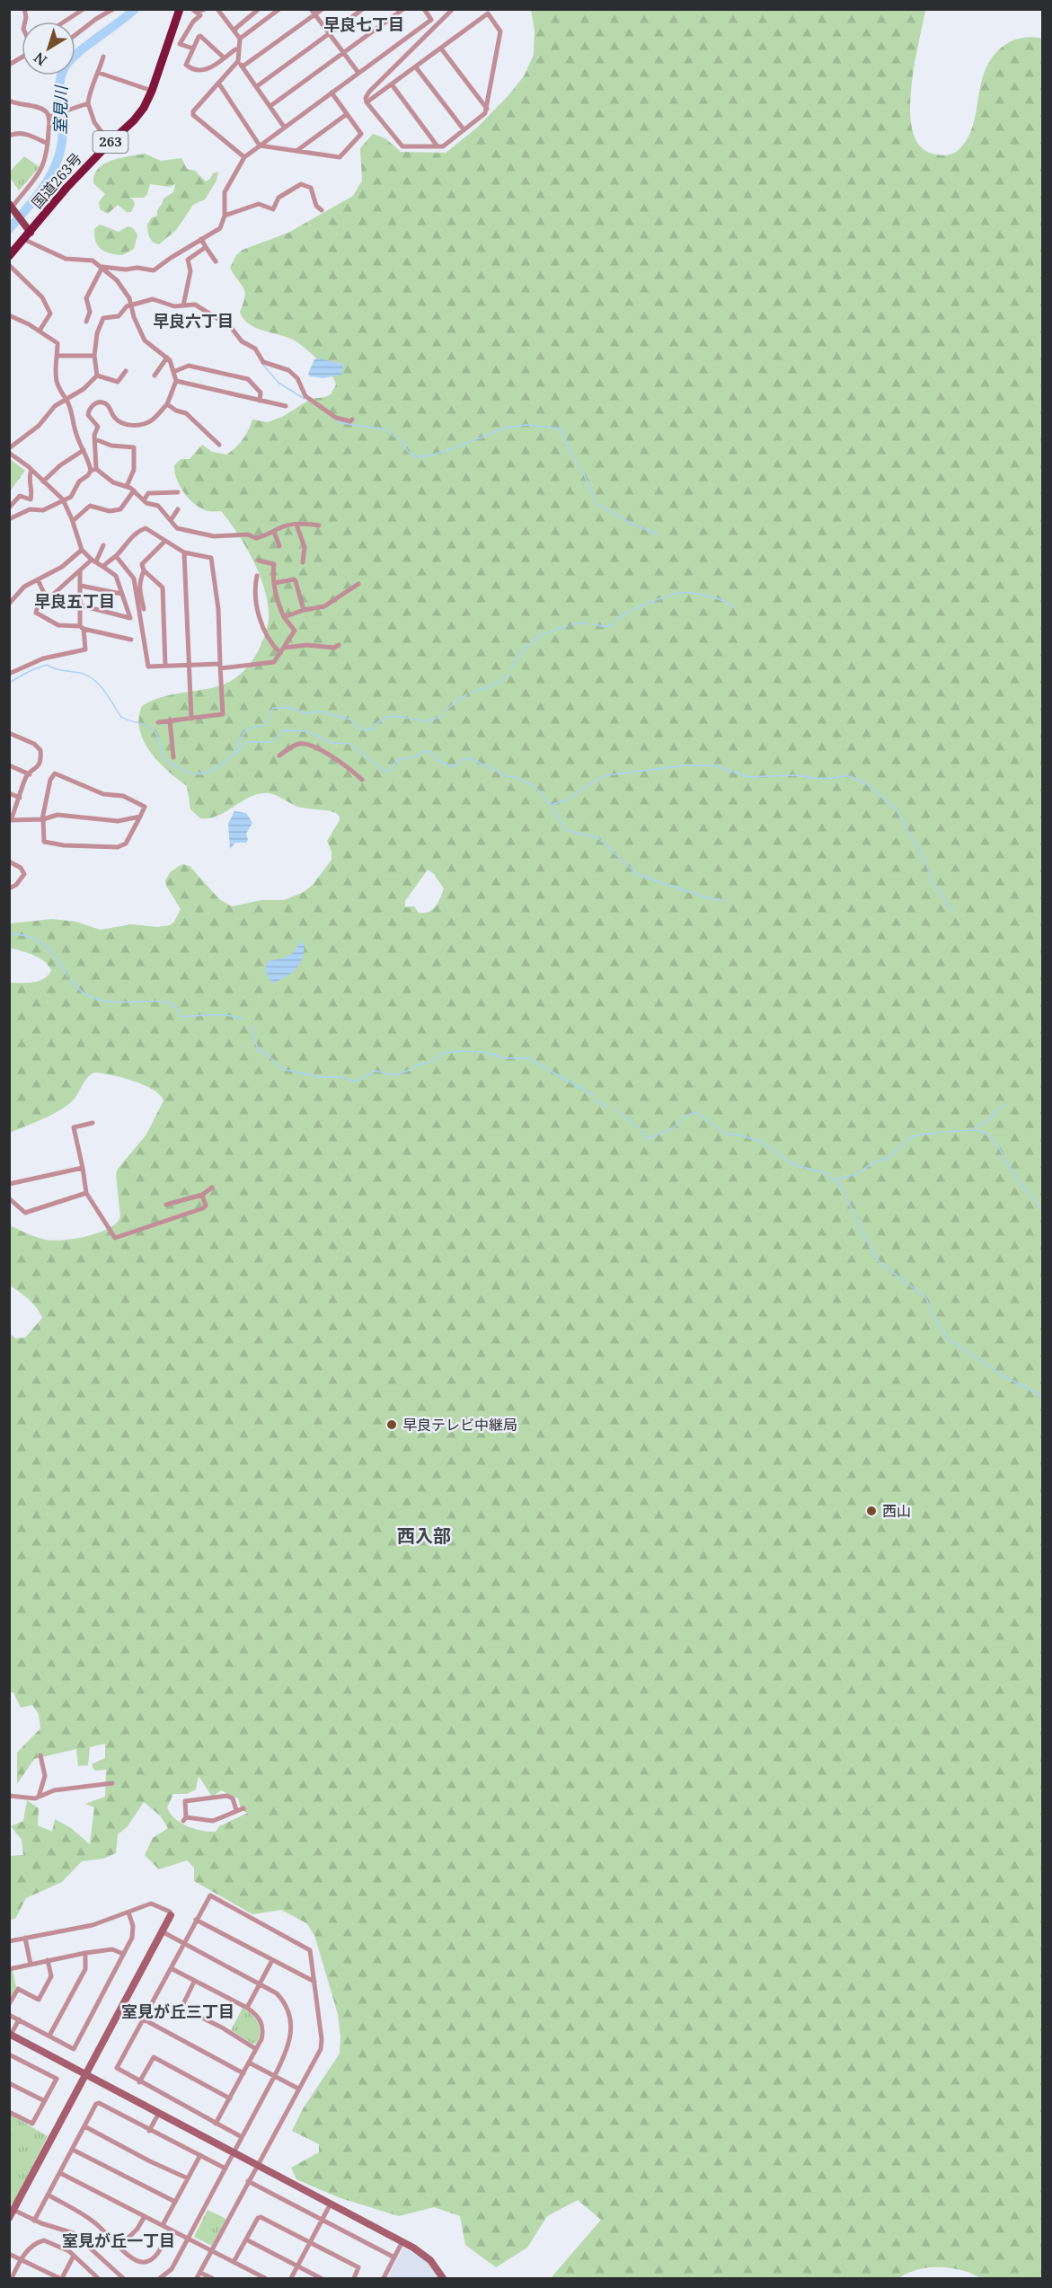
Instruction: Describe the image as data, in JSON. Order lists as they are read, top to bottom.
{
  "streets": {
    "highway": ["263", "国道263号"]
  },
  "districts": [
    "早良七丁目",
    "早良六丁目",
    "早良五丁目",
    "西入部",
    "室見が丘三丁目",
    "室見が丘一丁目"
  ],
  "water": ["室見川"],
  "places": ["早良テレビ中継局", "西山"],
  "north": "bottom left"
}
